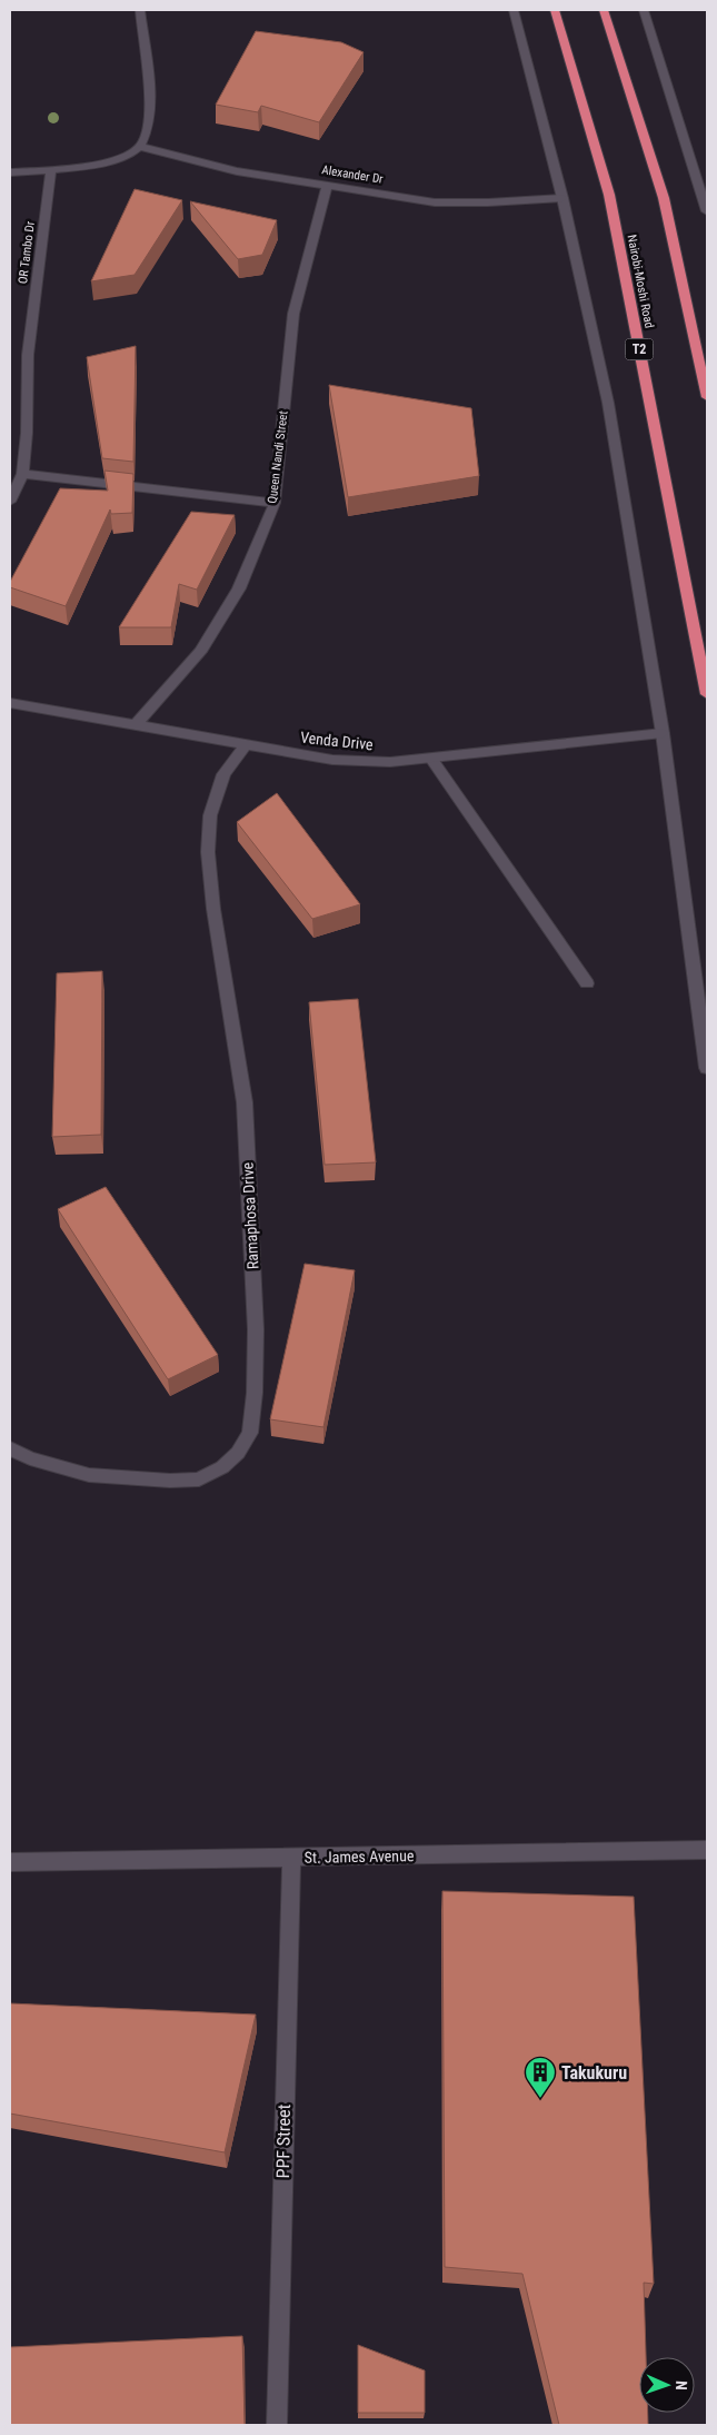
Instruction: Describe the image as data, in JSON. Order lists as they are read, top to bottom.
{
  "streets": {
    "highway": ["Nairobi-Moshi Road", "T2"],
    "street": [
      "Alexander Dr",
      "OR Tambo Dr",
      "Queen Nandi Street",
      "Venda Drive",
      "Ramaphosa Drive",
      "St. James Avenue",
      "PPF Street"
    ]
  },
  "crossings": [
    ["Alexander Dr", "Queen Nandi Street"],
    ["Queen Nandi Street", "Venda Drive"],
    ["Venda Drive", "Ramaphosa Drive"],
    ["St. James Avenue", "PPF Street"]
  ],
  "places": {
    "building": ["Takukuru"]
  },
  "north": "right"
}
